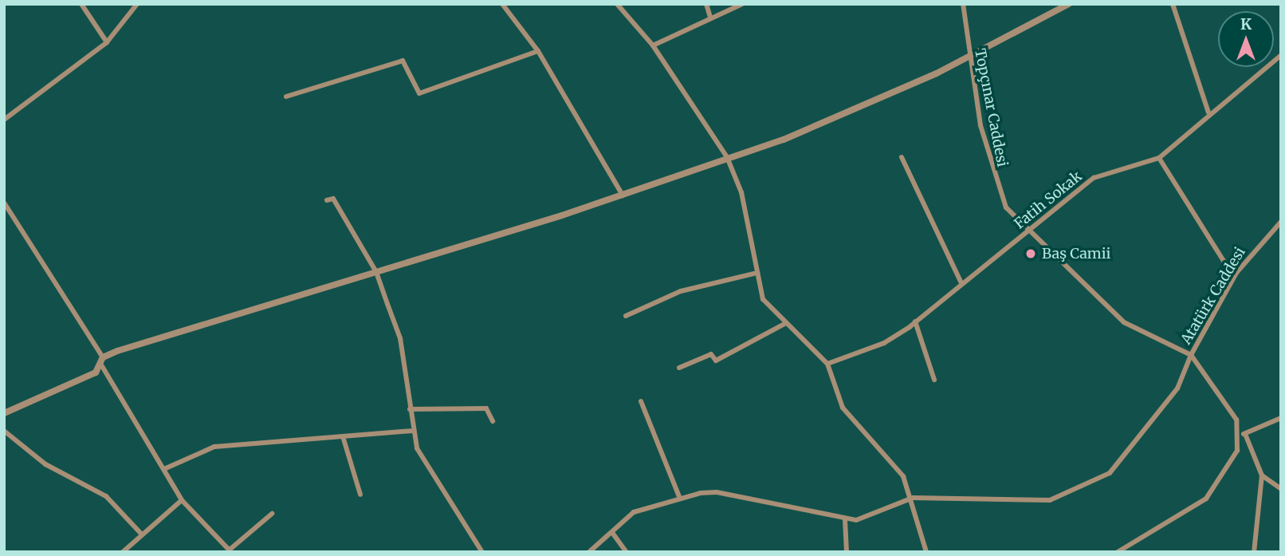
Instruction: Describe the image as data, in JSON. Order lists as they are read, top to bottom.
{
  "streets": {
    "street": ["Topçınar Caddesi", "Fatih Sokak", "Atatürk Caddesi"]
  },
  "crossings": [
    ["Topçınar Caddesi", "Fatih Sokak"],
    ["Topçınar Caddesi", "Atatürk Caddesi"]
  ],
  "places": ["Baş Camii"],
  "north": "top"
}
